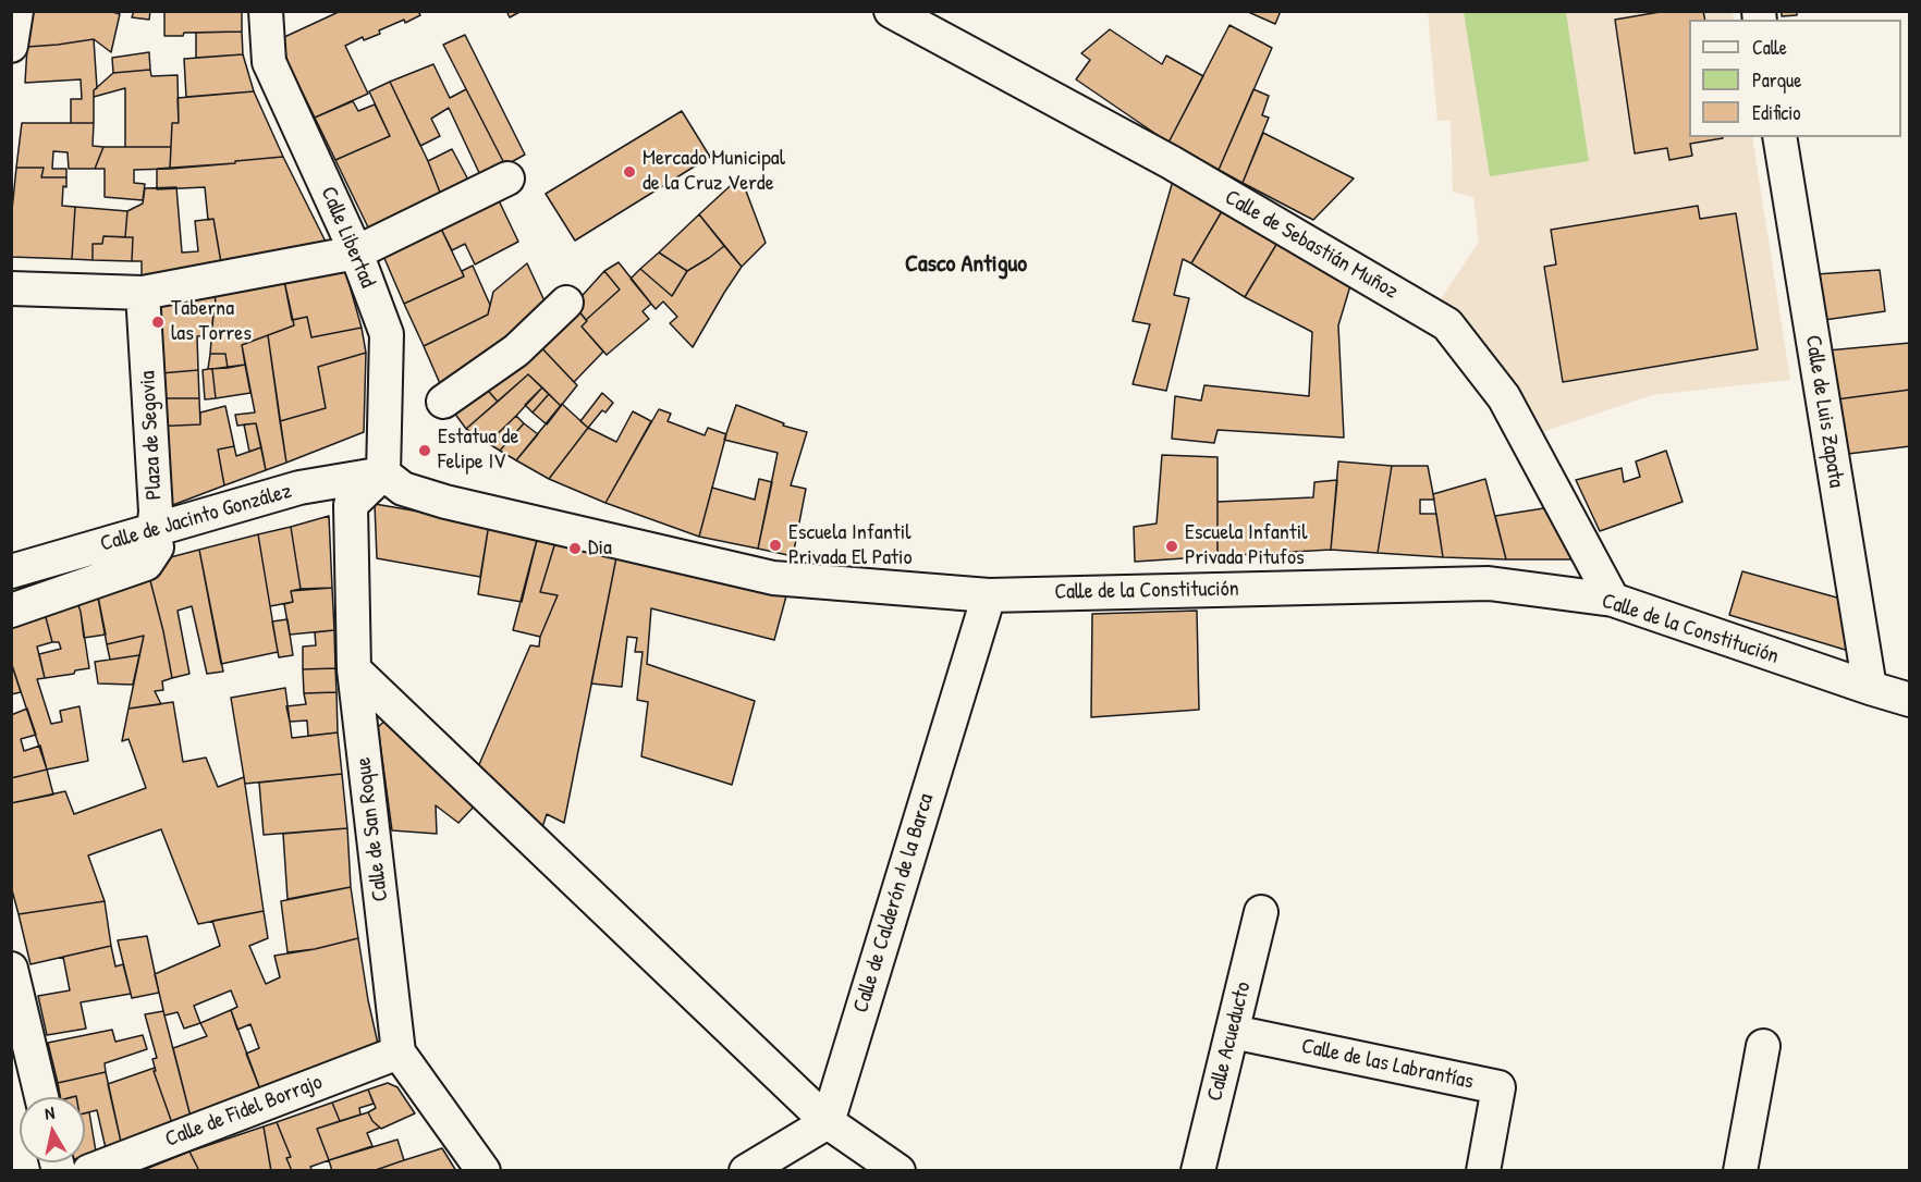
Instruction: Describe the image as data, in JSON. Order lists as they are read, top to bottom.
{
  "streets": {
    "street": [
      "Calle Libertad",
      "Calle de Sebastián Muñoz",
      "Calle de Luis Zapata",
      "Plaza de Segovia",
      "Calle de Jacinto González",
      "Calle de la Constitución",
      "Calle de San Roque",
      "Calle de Calderón de la Barca",
      "Calle Acueducto",
      "Calle de las Labrantías",
      "Calle de Fidel Borrajo"
    ]
  },
  "crossings": [
    ["Calle Libertad", "Calle de Jacinto González"],
    ["Calle Libertad", "Calle de la Constitución"],
    ["Calle Libertad", "Calle de San Roque"],
    ["Calle de Sebastián Muñoz", "Calle de la Constitución"],
    ["Calle de Luis Zapata", "Calle de la Constitución"],
    ["Plaza de Segovia", "Calle de Jacinto González"],
    ["Calle de Jacinto González", "Calle de la Constitución"],
    ["Calle de Jacinto González", "Calle de San Roque"],
    ["Calle de la Constitución", "Calle de San Roque"],
    ["Calle de la Constitución", "Calle de Calderón de la Barca"],
    ["Calle de San Roque", "Calle de Fidel Borrajo"],
    ["Calle Acueducto", "Calle de las Labrantías"]
  ],
  "districts": ["Casco Antiguo"],
  "places": [
    "Mercado Municipal de la Cruz Verde",
    "Taberna las Torres",
    "Estatua de Felipe IV",
    "Escuela Infantil Privada El Patio",
    "Escuela Infantil Privada Pitufos",
    "Dia"
  ],
  "legend": ["Calle", "Parque", "Edificio"],
  "north": "top"
}
